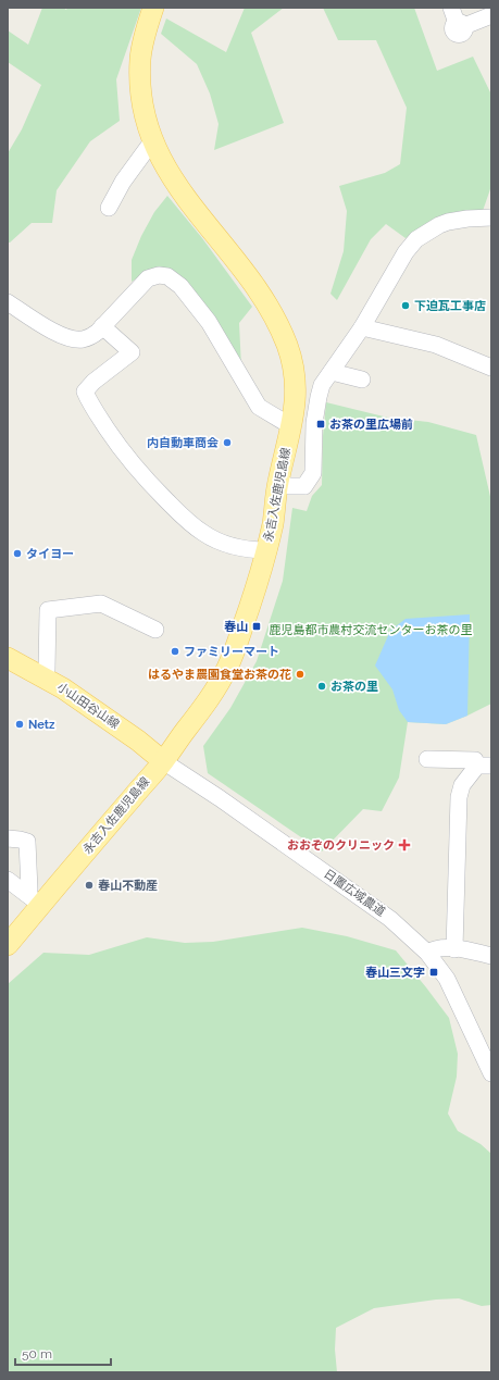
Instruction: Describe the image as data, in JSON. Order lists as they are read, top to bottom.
{
  "streets": {
    "main road": ["永吉入佐鹿児島線", "小山田谷山線"],
    "street": ["日置広域農道"]
  },
  "crossings": [
    ["永吉入佐鹿児島線", "小山田谷山線"],
    ["永吉入佐鹿児島線", "日置広域農道"],
    ["小山田谷山線", "日置広域農道"]
  ],
  "parks": ["鹿児島都市農村交流センターお茶の里"],
  "places": {
    "other": [
      "下迫瓦工事店",
      "内自動車商会",
      "タイヨー",
      "ファミリーマート",
      "はるやま農園食堂お茶の花",
      "お茶の里",
      "Netz",
      "春山不動産"
    ],
    "transit": ["お茶の里広場前", "春山", "春山三文字"],
    "health": ["おおぞのクリニック"]
  },
  "scale_bar": "50 m"
}
